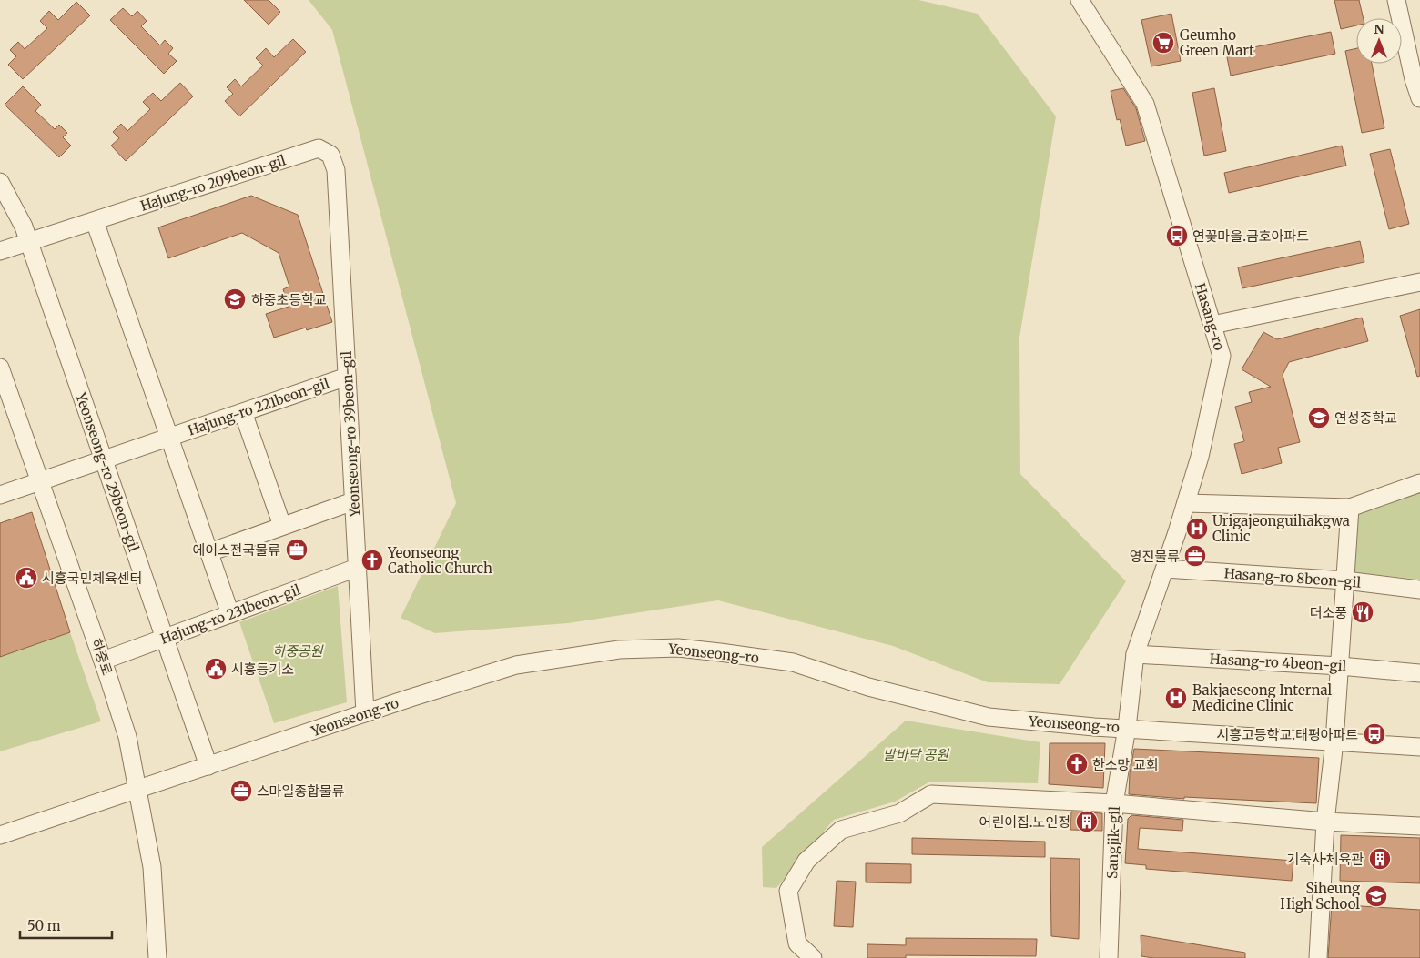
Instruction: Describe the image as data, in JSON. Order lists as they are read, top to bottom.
{
  "streets": {
    "street": [
      "Hajung-ro 209beon-gil",
      "Hasang-ro",
      "Hajung-ro 221beon-gil",
      "Yeonseong-ro 39beon-gil",
      "Yeonseong-ro 29beon-gil",
      "Hasang-ro 8beon-gil",
      "Hajung-ro 231beon-gil",
      "Yeonseong-ro",
      "하중로",
      "Hasang-ro 4beon-gil",
      "Sangjik-gil"
    ]
  },
  "crossings": [
    ["Hajung-ro 209beon-gil", "Yeonseong-ro 39beon-gil"],
    ["Hajung-ro 209beon-gil", "Yeonseong-ro 29beon-gil"],
    ["Hasang-ro", "Hasang-ro 8beon-gil"],
    ["Hasang-ro", "Yeonseong-ro"],
    ["Hasang-ro", "Hasang-ro 4beon-gil"],
    ["Hasang-ro", "Sangjik-gil"],
    ["Hajung-ro 221beon-gil", "Yeonseong-ro 39beon-gil"],
    ["Hajung-ro 221beon-gil", "Yeonseong-ro 29beon-gil"],
    ["Hajung-ro 221beon-gil", "Hajung-ro 231beon-gil"],
    ["Hajung-ro 221beon-gil", "하중로"],
    ["Yeonseong-ro 39beon-gil", "Hajung-ro 231beon-gil"],
    ["Yeonseong-ro 39beon-gil", "Yeonseong-ro"],
    ["Yeonseong-ro 29beon-gil", "Hajung-ro 231beon-gil"],
    ["Yeonseong-ro 29beon-gil", "Yeonseong-ro"],
    ["Hajung-ro 231beon-gil", "하중로"],
    ["Yeonseong-ro", "하중로"],
    ["Yeonseong-ro", "Sangjik-gil"]
  ],
  "parks": ["하중공원", "발바닥 공원"],
  "places": {
    "supermarket": ["Geumho Green Mart"],
    "bus stop": ["연꽃마을.금호아파트", "시흥고등학교.태평아파트"],
    "school or university": ["하중초등학교", "연성중학교", "Siheung High School"],
    "hospital": ["Urigajeonguihakgwa Clinic", "Bakjaeseong Internal Medicine Clinic"],
    "office": ["에이스전국물류", "영진물류", "스마일종합물류"],
    "church": ["Yeonseong Catholic Church", "한소망 교회"],
    "public building": ["시흥국민체육센터", "시흥등기소"],
    "restaurant": ["더소풍"],
    "building": ["어린이집.노인정", "기숙사·체육관"]
  },
  "scale_bar": "50 m",
  "north": "top"
}
